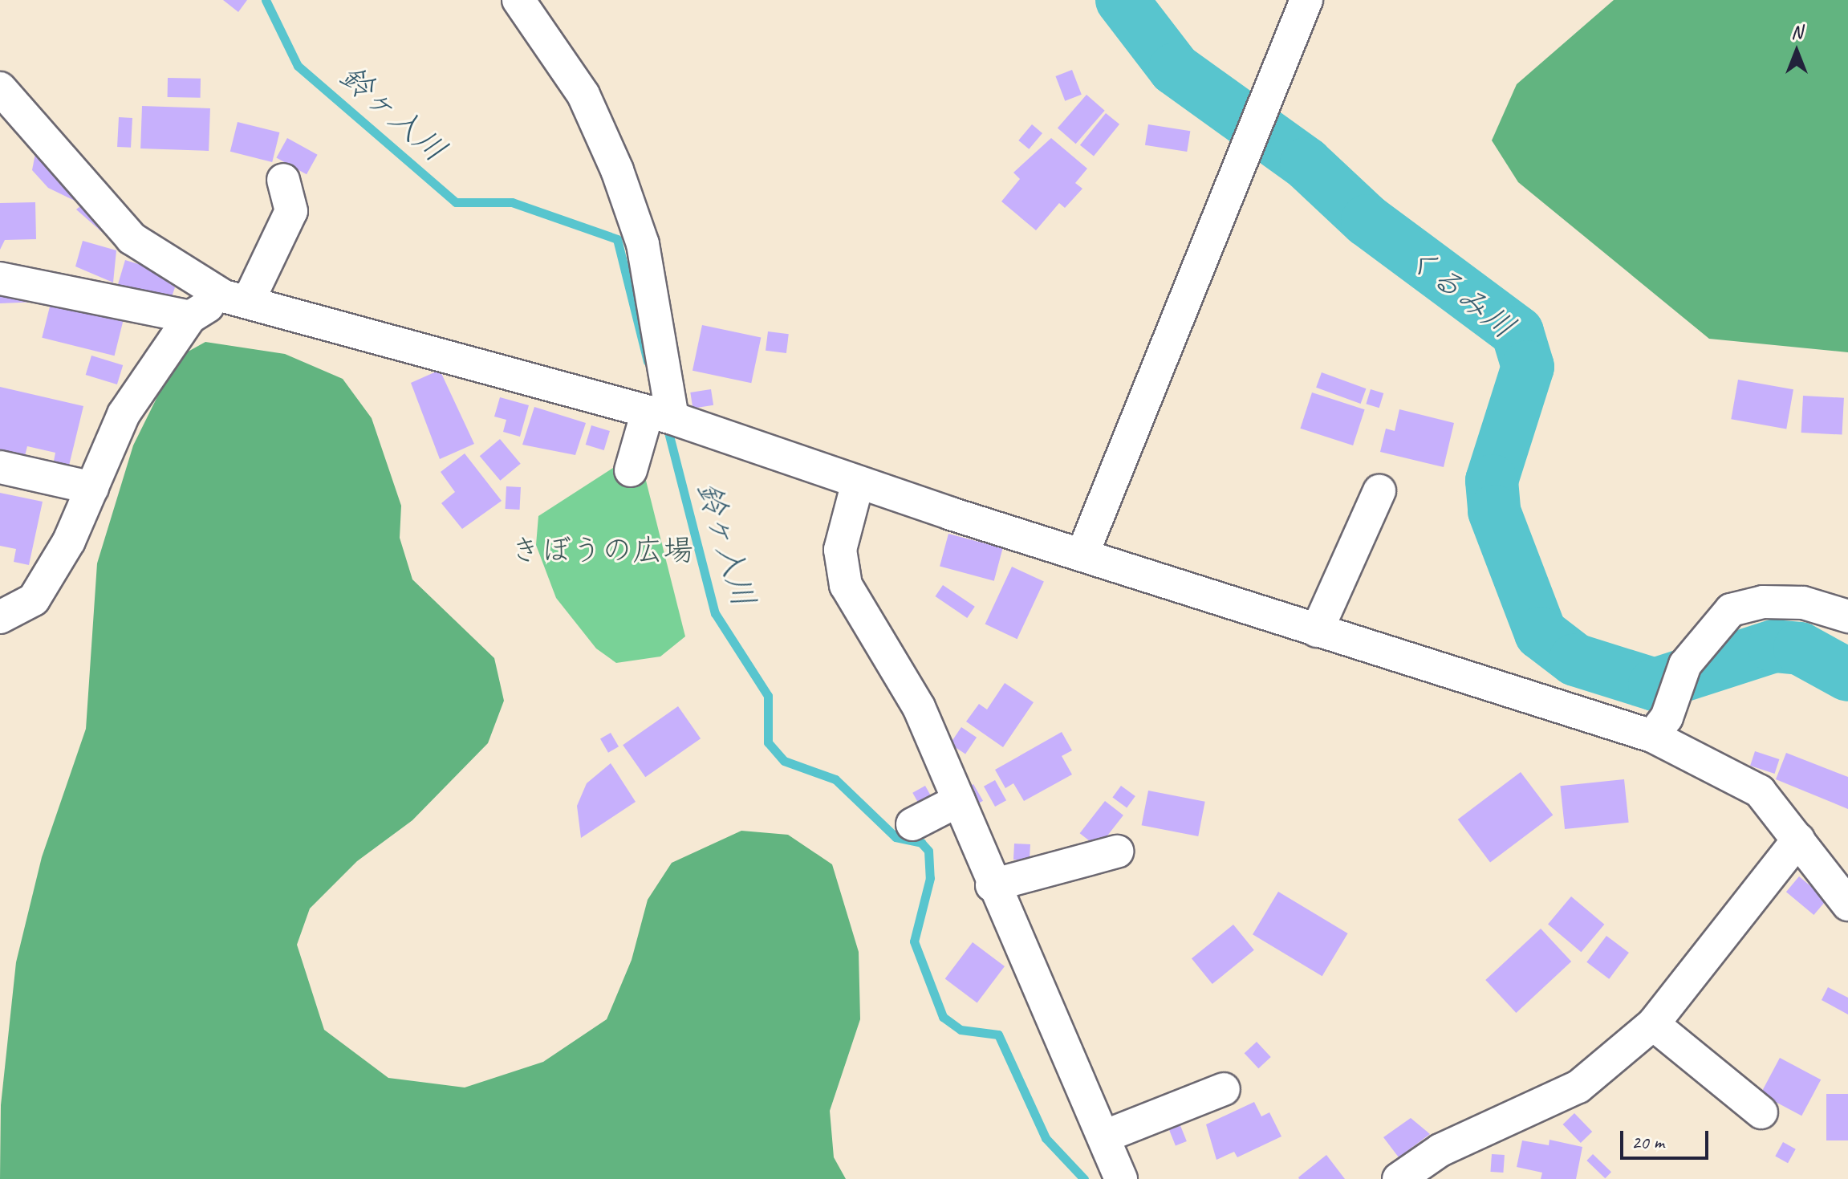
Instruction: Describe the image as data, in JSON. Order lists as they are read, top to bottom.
{
  "water": ["鈴ヶ入川", "くるみ川"],
  "parks": ["きぼうの広場"],
  "scale_bar": "20 m",
  "north": "top"
}
